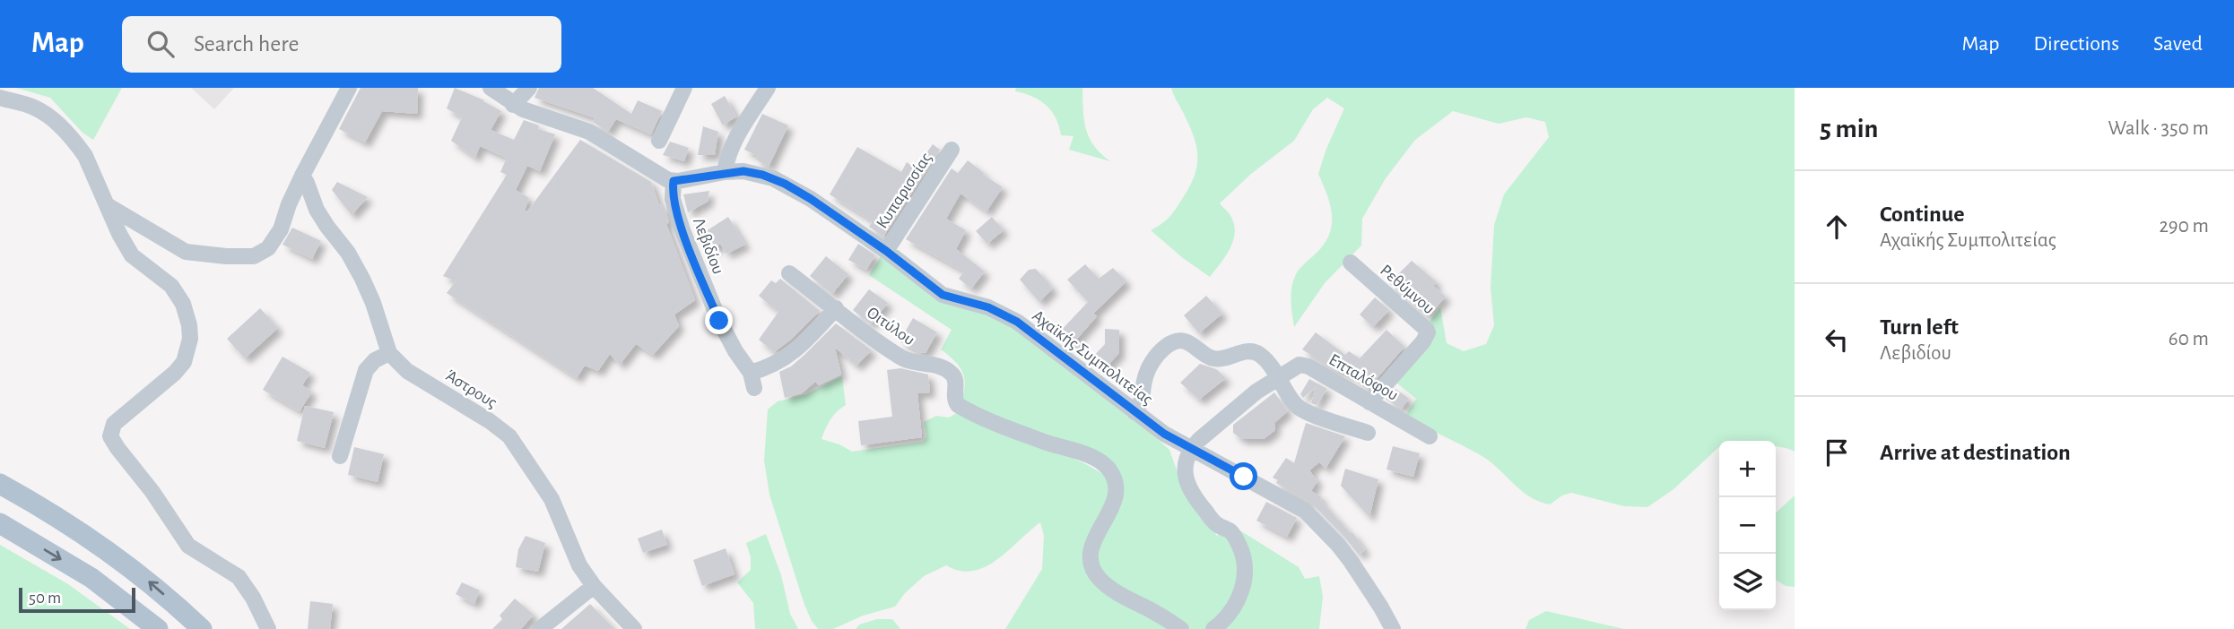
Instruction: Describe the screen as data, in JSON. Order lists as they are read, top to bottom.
{
  "streets": {
    "street": [
      "Κυπαρισσίας",
      "Λεβιδίου",
      "Ρεθύμνου",
      "Οιτύλου",
      "Αχαϊκής Συμπολιτείας",
      "Επταλόφου",
      "Άστρους"
    ]
  },
  "crossings": [
    ["Κυπαρισσίας", "Αχαϊκής Συμπολιτείας"],
    ["Λεβιδίου", "Οιτύλου"],
    ["Λεβιδίου", "Αχαϊκής Συμπολιτείας"],
    ["Ρεθύμνου", "Επταλόφου"],
    ["Αχαϊκής Συμπολιτείας", "Επταλόφου"]
  ],
  "scale_bar": "50 m",
  "page": {
    "header": "Map",
    "search": "Search here",
    "nav": ["Map", "Directions", "Saved"],
    "heading": ["5 min", "Walk · 350 m"],
    "list": [
      ["Continue", "Αχαϊκής Συμπολιτείας", "290 m"],
      ["Turn left", "Λεβιδίου", "60 m"],
      "Arrive at destination"
    ],
    "map_buttons": ["+", "−"],
    "scale": "50 m"
  }
}
